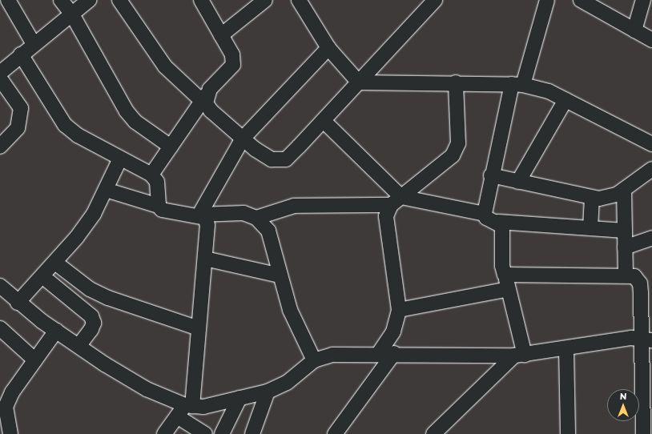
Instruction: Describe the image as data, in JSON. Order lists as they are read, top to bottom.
{
  "north": "top"
}
